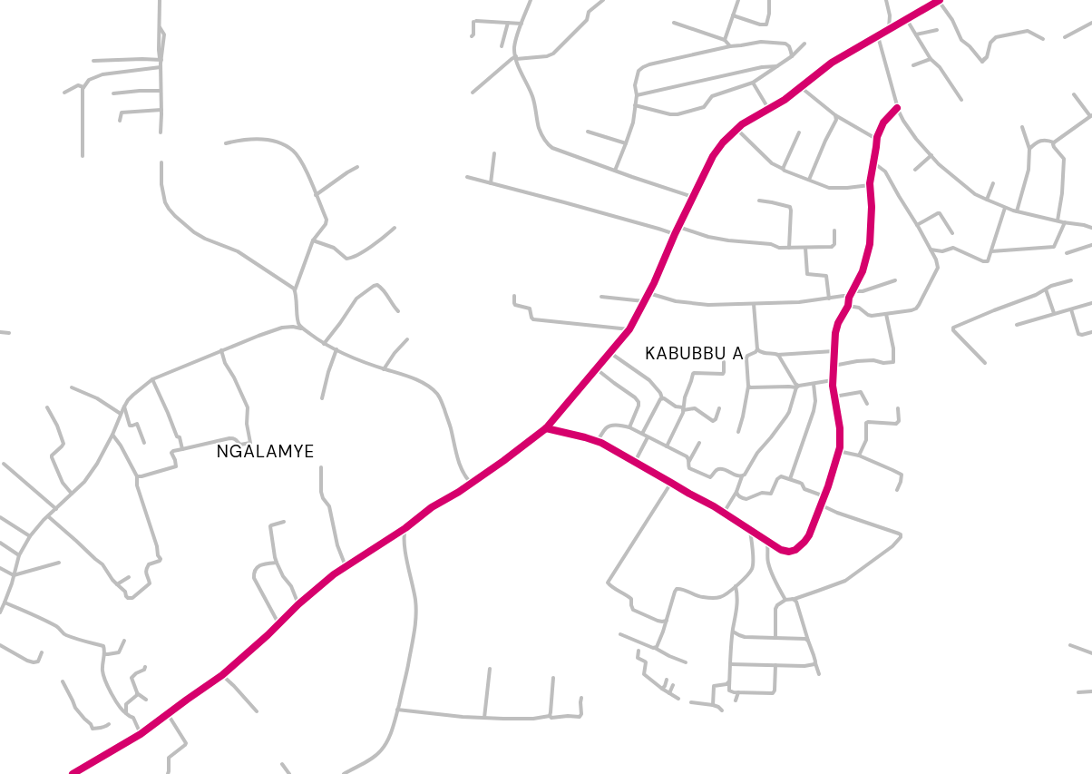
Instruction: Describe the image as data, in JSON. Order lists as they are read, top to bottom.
{
  "districts": ["KABUBBU A", "NGALAMYE"]
}
